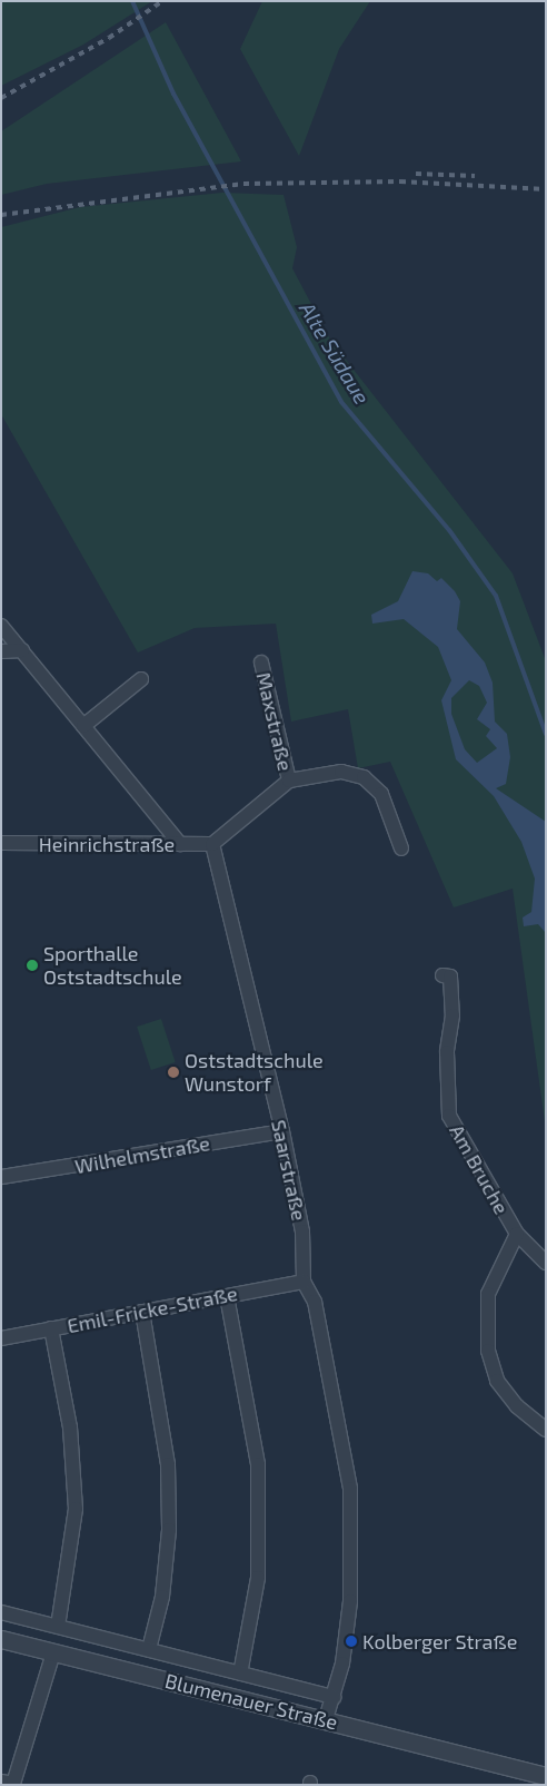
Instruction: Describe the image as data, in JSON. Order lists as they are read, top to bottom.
{
  "streets": {
    "street": [
      "Maxstraße",
      "Heinrichstraße",
      "Wilhelmstraße",
      "Am Bruche",
      "Saarstraße",
      "Emil-Fricke-Straße",
      "Blumenauer Straße"
    ]
  },
  "crossings": [
    ["Heinrichstraße", "Saarstraße"],
    ["Wilhelmstraße", "Saarstraße"],
    ["Saarstraße", "Emil-Fricke-Straße"],
    ["Saarstraße", "Blumenauer Straße"]
  ],
  "water": ["Alte Südaue"],
  "places": ["Sporthalle Oststadtschule", "Oststadtschule Wunstorf", "Kolberger Straße"]
}
